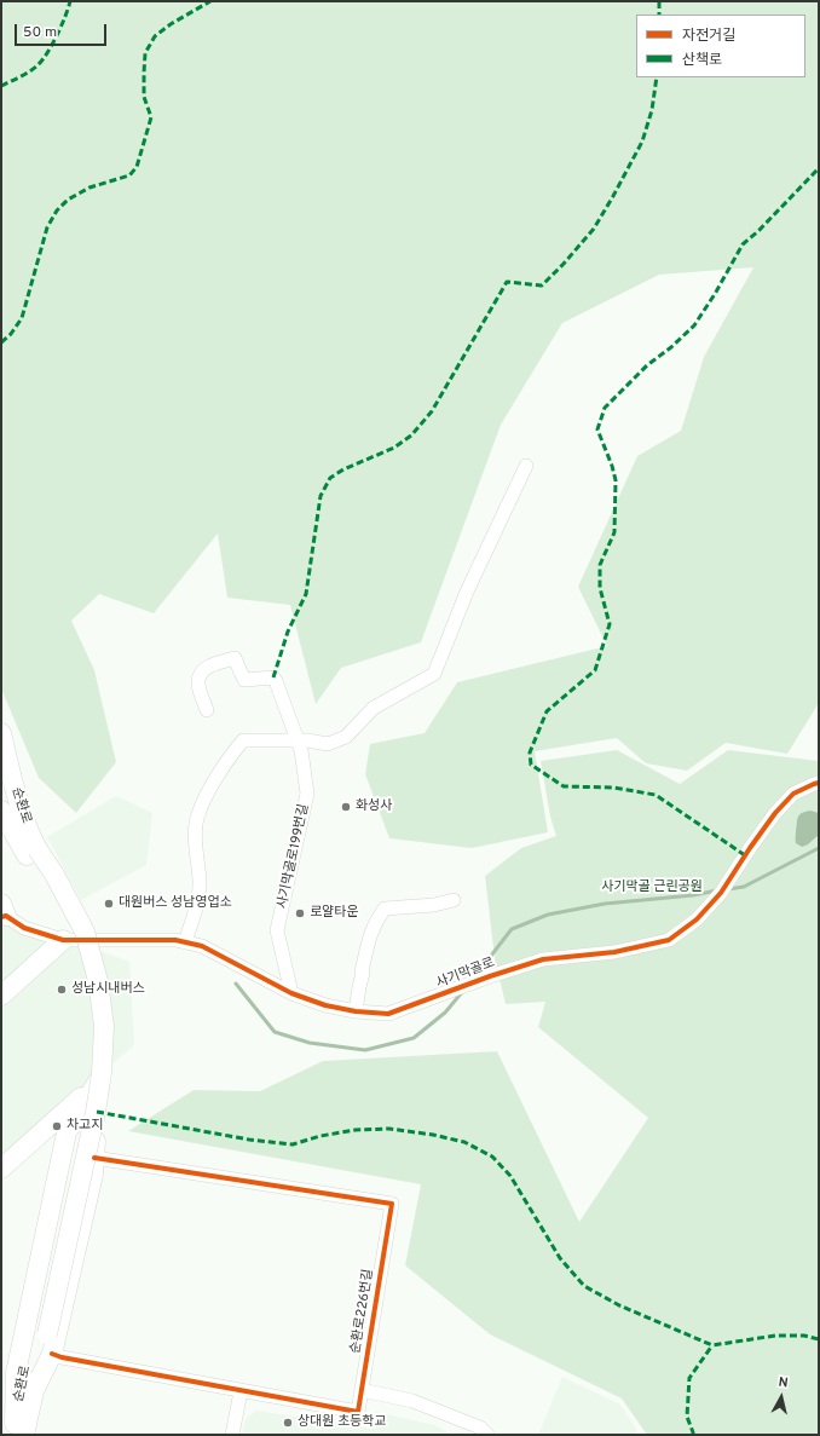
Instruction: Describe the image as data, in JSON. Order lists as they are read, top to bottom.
{
  "streets": {
    "main road": ["순환로"],
    "street": ["사기막골로199번길", "사기막골로", "순환로226번길"]
  },
  "crossings": [
    ["사기막골로199번길", "사기막골로"]
  ],
  "parks": ["사기막골 근린공원"],
  "places": [
    "화성사",
    "대원버스 성남영업소",
    "로얄타운",
    "성남시내버스",
    "차고지",
    "상대원 초등학교"
  ],
  "legend": ["자전거길", "산책로"],
  "scale_bar": "50 m",
  "north": "top"
}
